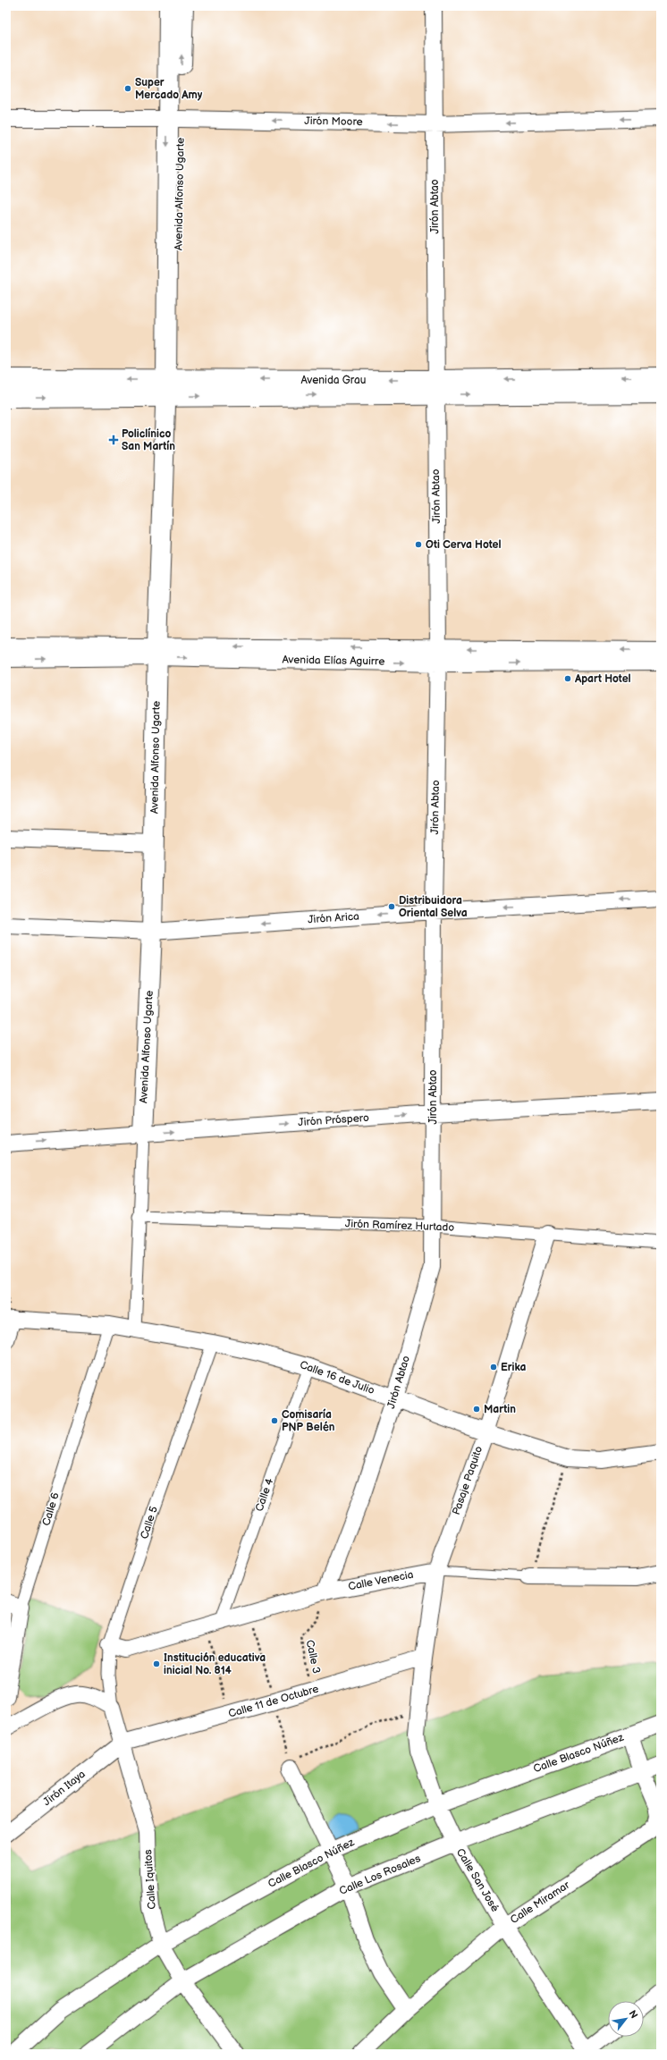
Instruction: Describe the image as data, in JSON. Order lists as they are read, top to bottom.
{
  "streets": {
    "main road": ["Avenida Alfonso Ugarte", "Avenida Grau"],
    "street": [
      "Jirón Moore",
      "Jirón Abtao",
      "Avenida Elías Aguirre",
      "Jirón Arica",
      "Jirón Próspero",
      "Jirón Ramírez Hurtado",
      "Calle 16 de Julio",
      "Pasaje Paquito",
      "Calle 4",
      "Calle 6",
      "Calle 5",
      "Calle Venecia",
      "Calle 11 de Octubre",
      "Calle Blasco Núñez",
      "Jirón Itaya",
      "Calle Los Rosales",
      "Calle Iquitos",
      "Calle San José",
      "Calle Miramar"
    ],
    "path": ["Calle 3"]
  },
  "crossings": [
    ["Jirón Moore", "Avenida Alfonso Ugarte"],
    ["Jirón Moore", "Jirón Abtao"],
    ["Avenida Alfonso Ugarte", "Avenida Grau"],
    ["Avenida Alfonso Ugarte", "Avenida Elías Aguirre"],
    ["Avenida Alfonso Ugarte", "Jirón Arica"],
    ["Avenida Alfonso Ugarte", "Jirón Próspero"],
    ["Jirón Abtao", "Avenida Grau"],
    ["Jirón Abtao", "Avenida Elías Aguirre"],
    ["Jirón Abtao", "Jirón Arica"],
    ["Jirón Abtao", "Jirón Próspero"],
    ["Jirón Abtao", "Jirón Ramírez Hurtado"],
    ["Jirón Abtao", "Calle 16 de Julio"],
    ["Jirón Abtao", "Calle Venecia"],
    ["Jirón Abtao", "Calle 3"],
    ["Jirón Ramírez Hurtado", "Pasaje Paquito"],
    ["Calle 16 de Julio", "Pasaje Paquito"],
    ["Calle 16 de Julio", "Calle 4"],
    ["Calle 16 de Julio", "Calle 6"],
    ["Calle 16 de Julio", "Calle 5"],
    ["Pasaje Paquito", "Calle Venecia"],
    ["Pasaje Paquito", "Calle 11 de Octubre"],
    ["Pasaje Paquito", "Calle San José"],
    ["Calle 4", "Calle Venecia"],
    ["Calle 5", "Calle Venecia"],
    ["Calle 5", "Calle Iquitos"],
    ["Calle Venecia", "Calle 3"],
    ["Calle 3", "Calle 11 de Octubre"],
    ["Calle 11 de Octubre", "Jirón Itaya"],
    ["Calle 11 de Octubre", "Calle Iquitos"],
    ["Calle Blasco Núñez", "Calle Iquitos"],
    ["Calle Blasco Núñez", "Calle San José"],
    ["Calle Blasco Núñez", "Calle Miramar"],
    ["Jirón Itaya", "Calle Iquitos"],
    ["Calle Los Rosales", "Calle Iquitos"],
    ["Calle Los Rosales", "Calle San José"],
    ["Calle Los Rosales", "Calle Miramar"],
    ["Calle San José", "Calle Miramar"]
  ],
  "one_way": ["Jirón Moore", "Jirón Arica", "Jirón Próspero"],
  "places": {
    "other": [
      "Super Mercado Amy",
      "Oti Cerva Hotel",
      "Apart Hotel",
      "Distribuidora Oriental Selva",
      "Erika",
      "Martin",
      "Comisaría PNP Belén",
      "Institución educativa inicial No. 814"
    ],
    "health": ["Policlínico San Martín"]
  },
  "north": "top right"
}
